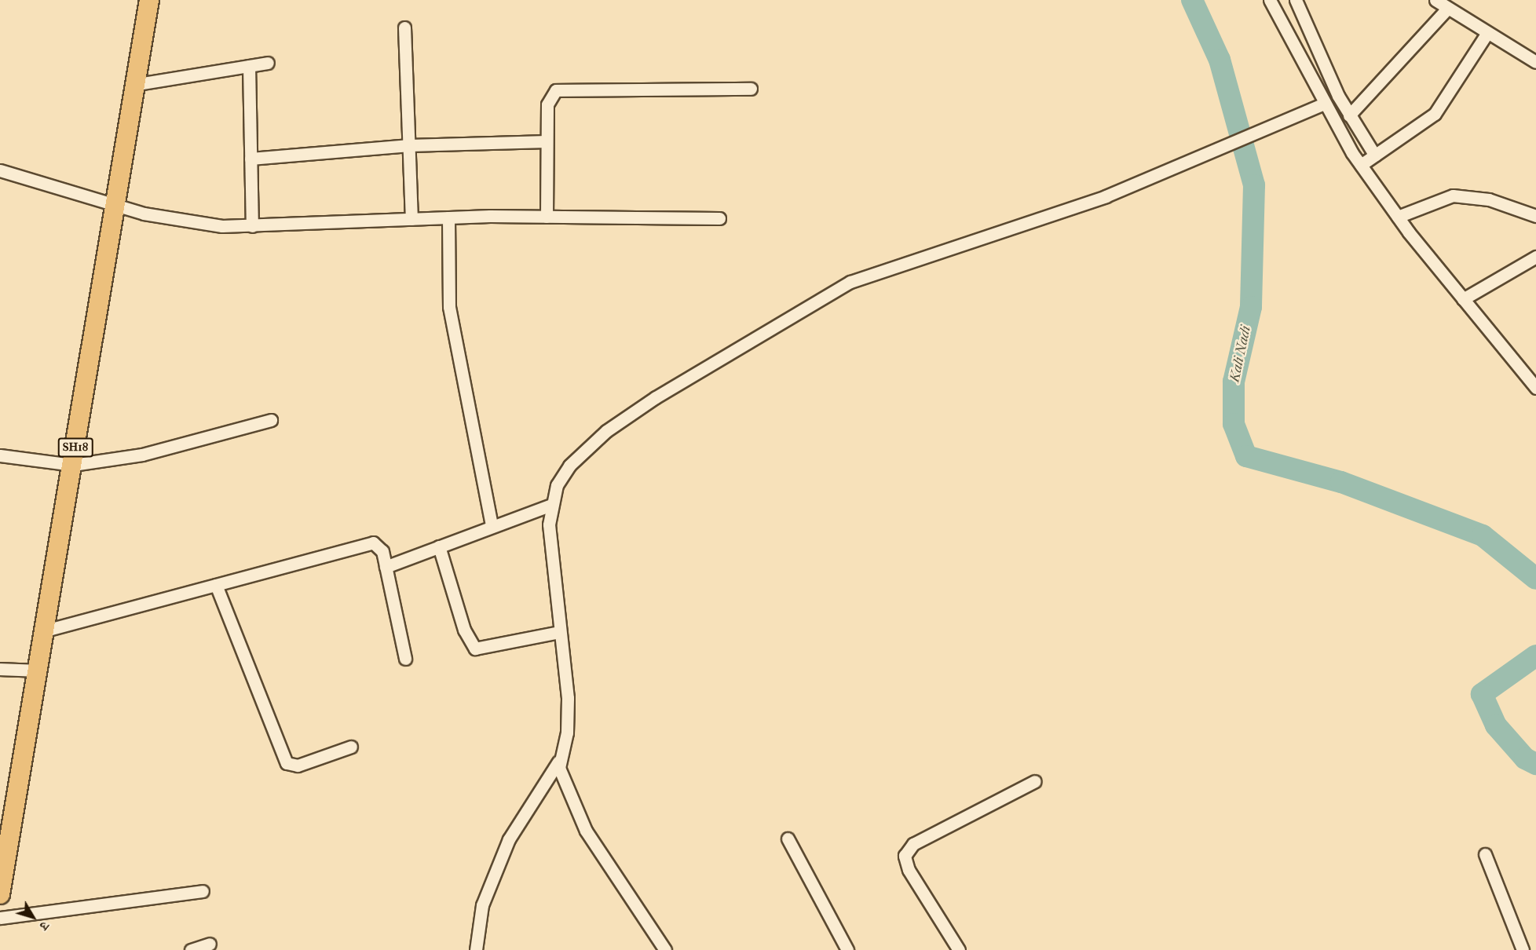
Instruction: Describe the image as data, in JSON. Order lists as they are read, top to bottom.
{
  "streets": {
    "main road": ["SH18"]
  },
  "water": ["Kali Nadi"],
  "north": "bottom right"
}
